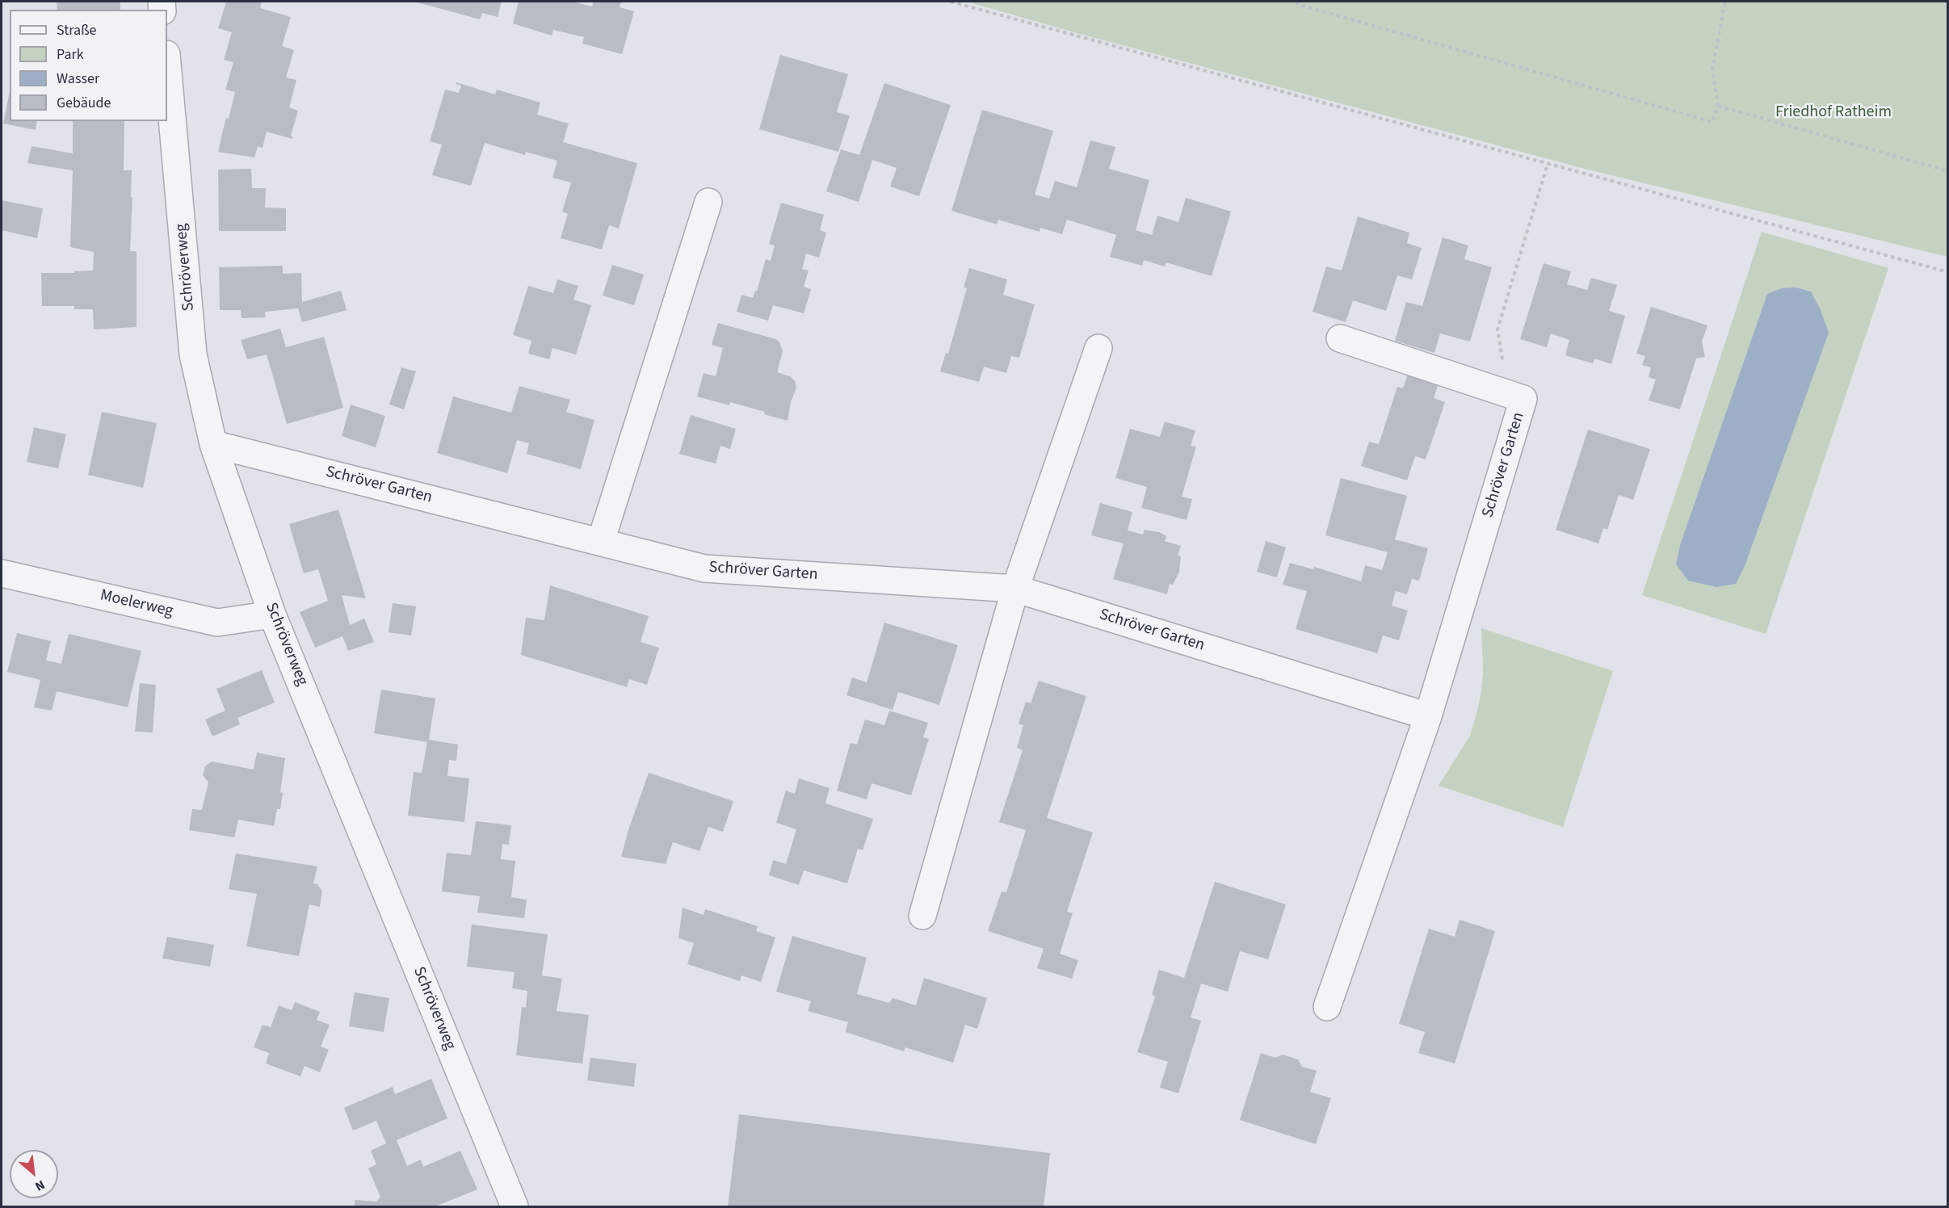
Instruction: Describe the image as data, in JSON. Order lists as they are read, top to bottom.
{
  "streets": {
    "street": ["Schröverweg", "Schröver Garten", "Moelerweg"]
  },
  "crossings": [
    ["Schröverweg", "Schröver Garten"],
    ["Schröverweg", "Moelerweg"]
  ],
  "parks": ["Friedhof Ratheim"],
  "legend": [
    "Straße",
    "Park",
    "Wasser",
    "Gebäude"
  ],
  "north": "bottom right"
}
